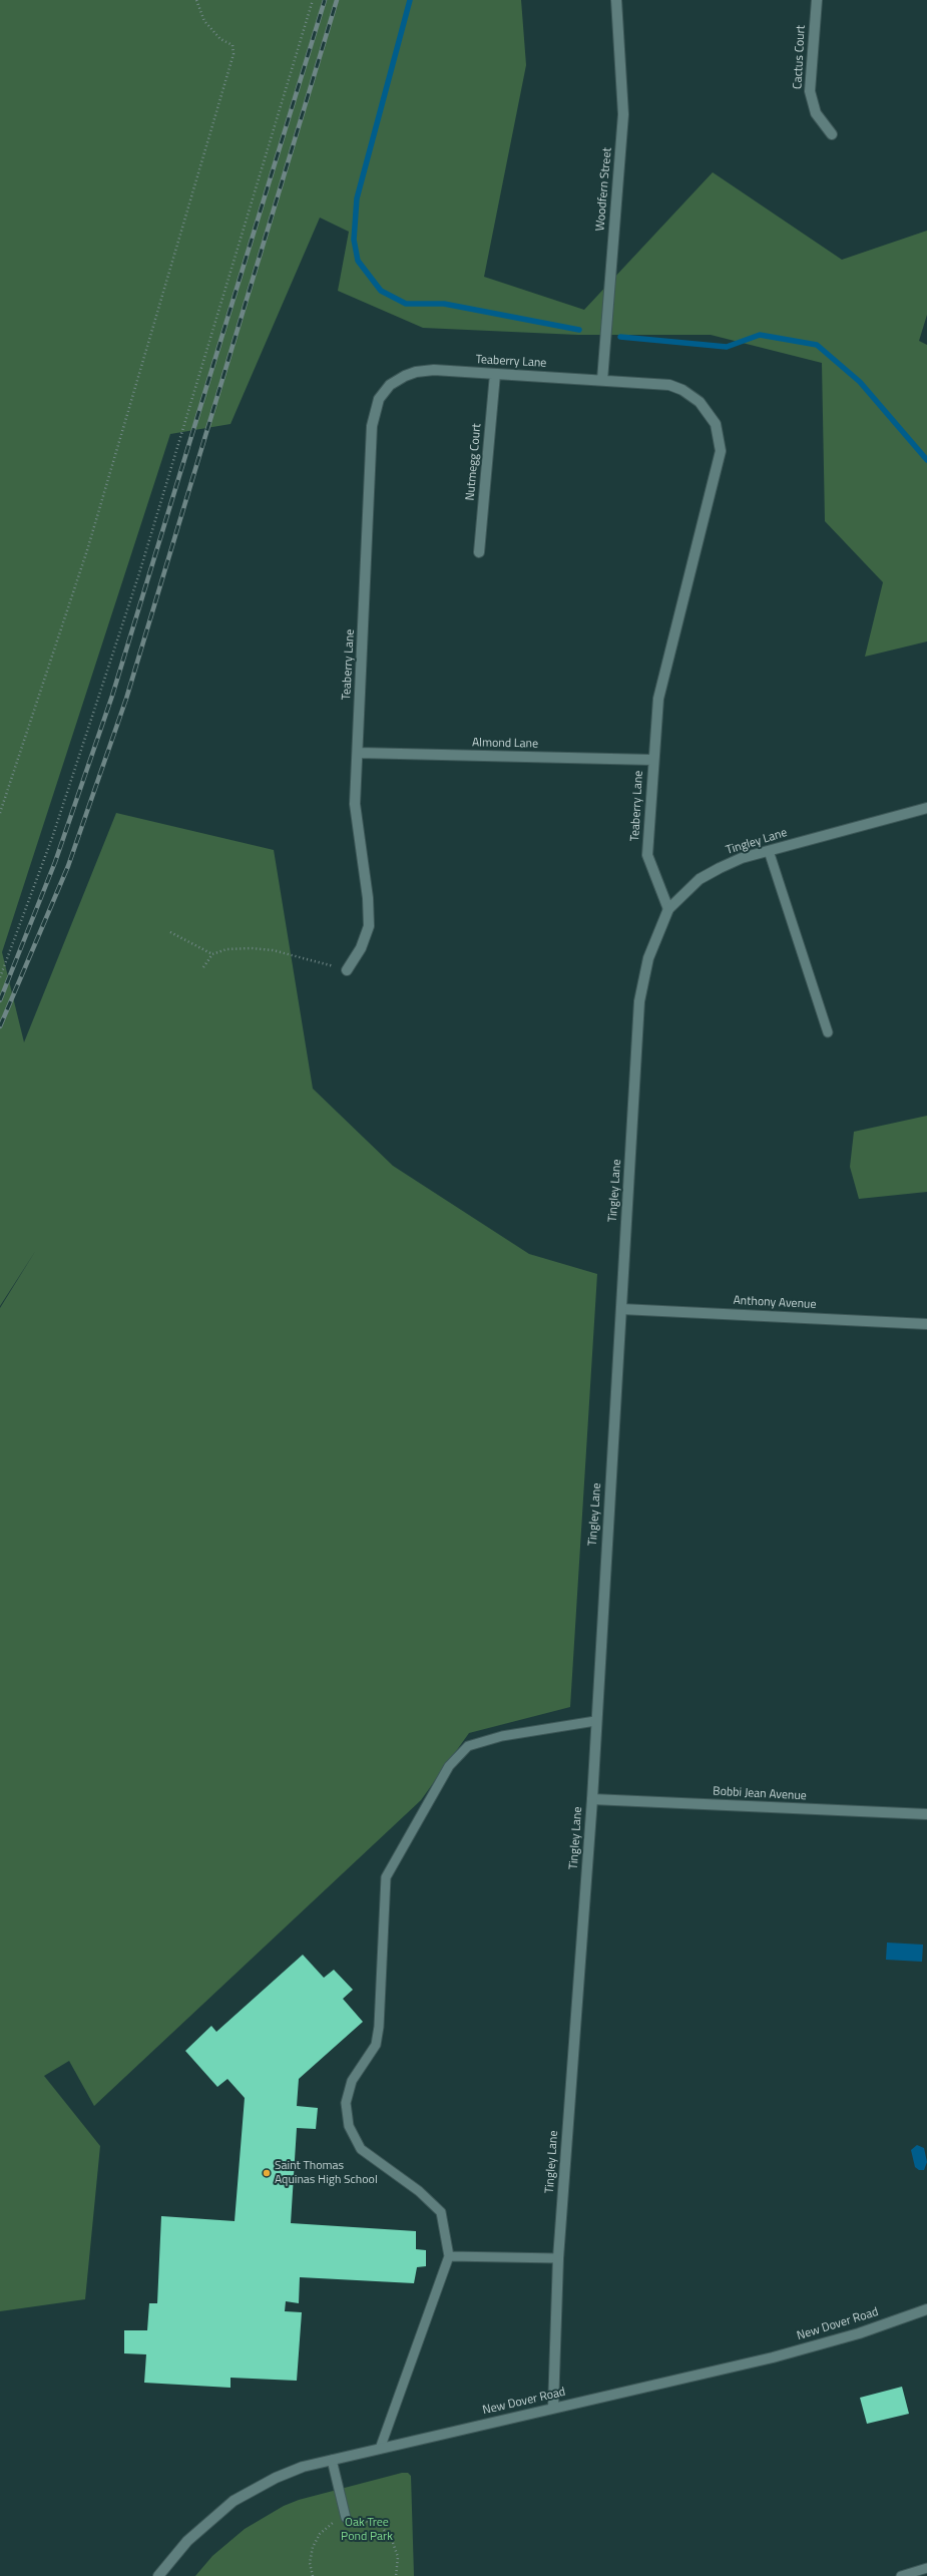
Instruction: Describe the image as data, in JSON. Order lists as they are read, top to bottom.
{
  "streets": {
    "street": [
      "Cactus Court",
      "Woodfern Street",
      "Teaberry Lane",
      "Nutmegg Court",
      "Almond Lane",
      "Tingley Lane",
      "Anthony Avenue",
      "Bobbi Jean Avenue",
      "New Dover Road"
    ]
  },
  "crossings": [
    ["Woodfern Street", "Teaberry Lane"],
    ["Teaberry Lane", "Nutmegg Court"],
    ["Teaberry Lane", "Almond Lane"],
    ["Teaberry Lane", "Tingley Lane"],
    ["Tingley Lane", "Anthony Avenue"],
    ["Tingley Lane", "Bobbi Jean Avenue"],
    ["Tingley Lane", "New Dover Road"]
  ],
  "parks": ["Oak Tree Pond Park"],
  "places": ["Saint Thomas Aquinas High School"]
}
